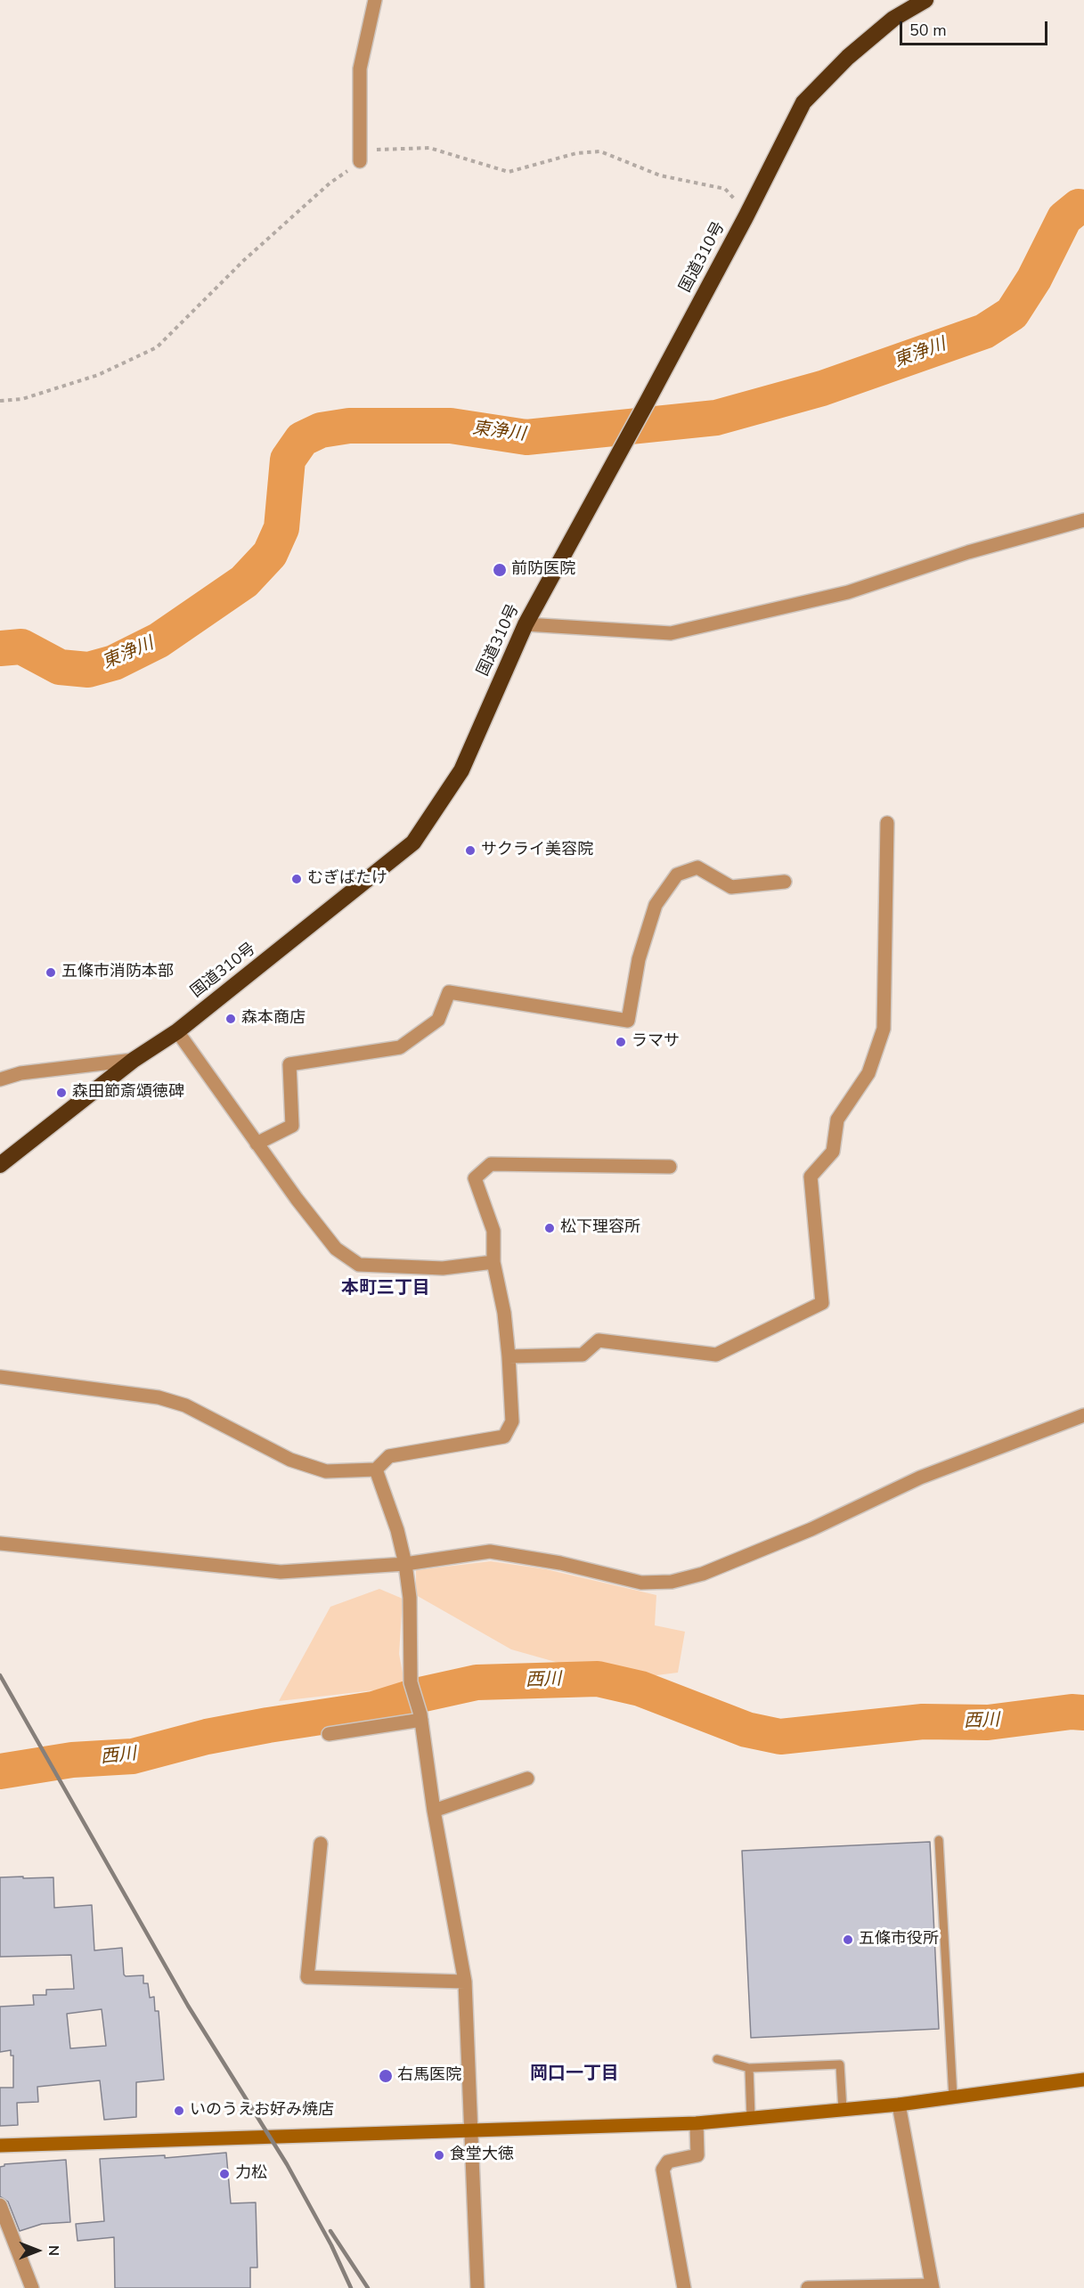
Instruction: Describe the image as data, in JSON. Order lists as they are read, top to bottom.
{
  "streets": {
    "highway": ["国道310号"]
  },
  "districts": ["本町三丁目", "岡口一丁目"],
  "water": ["東浄川", "西川"],
  "places": [
    "前防医院",
    "サクライ美容院",
    "むぎばたけ",
    "五條市消防本部",
    "森本商店",
    "ラマサ",
    "森田節斎頌徳碑",
    "松下理容所",
    "五條市役所",
    "右馬医院",
    "いのうえお好み焼店",
    "食堂大徳",
    "力松"
  ],
  "scale_bar": "50 m",
  "north": "right"
}
